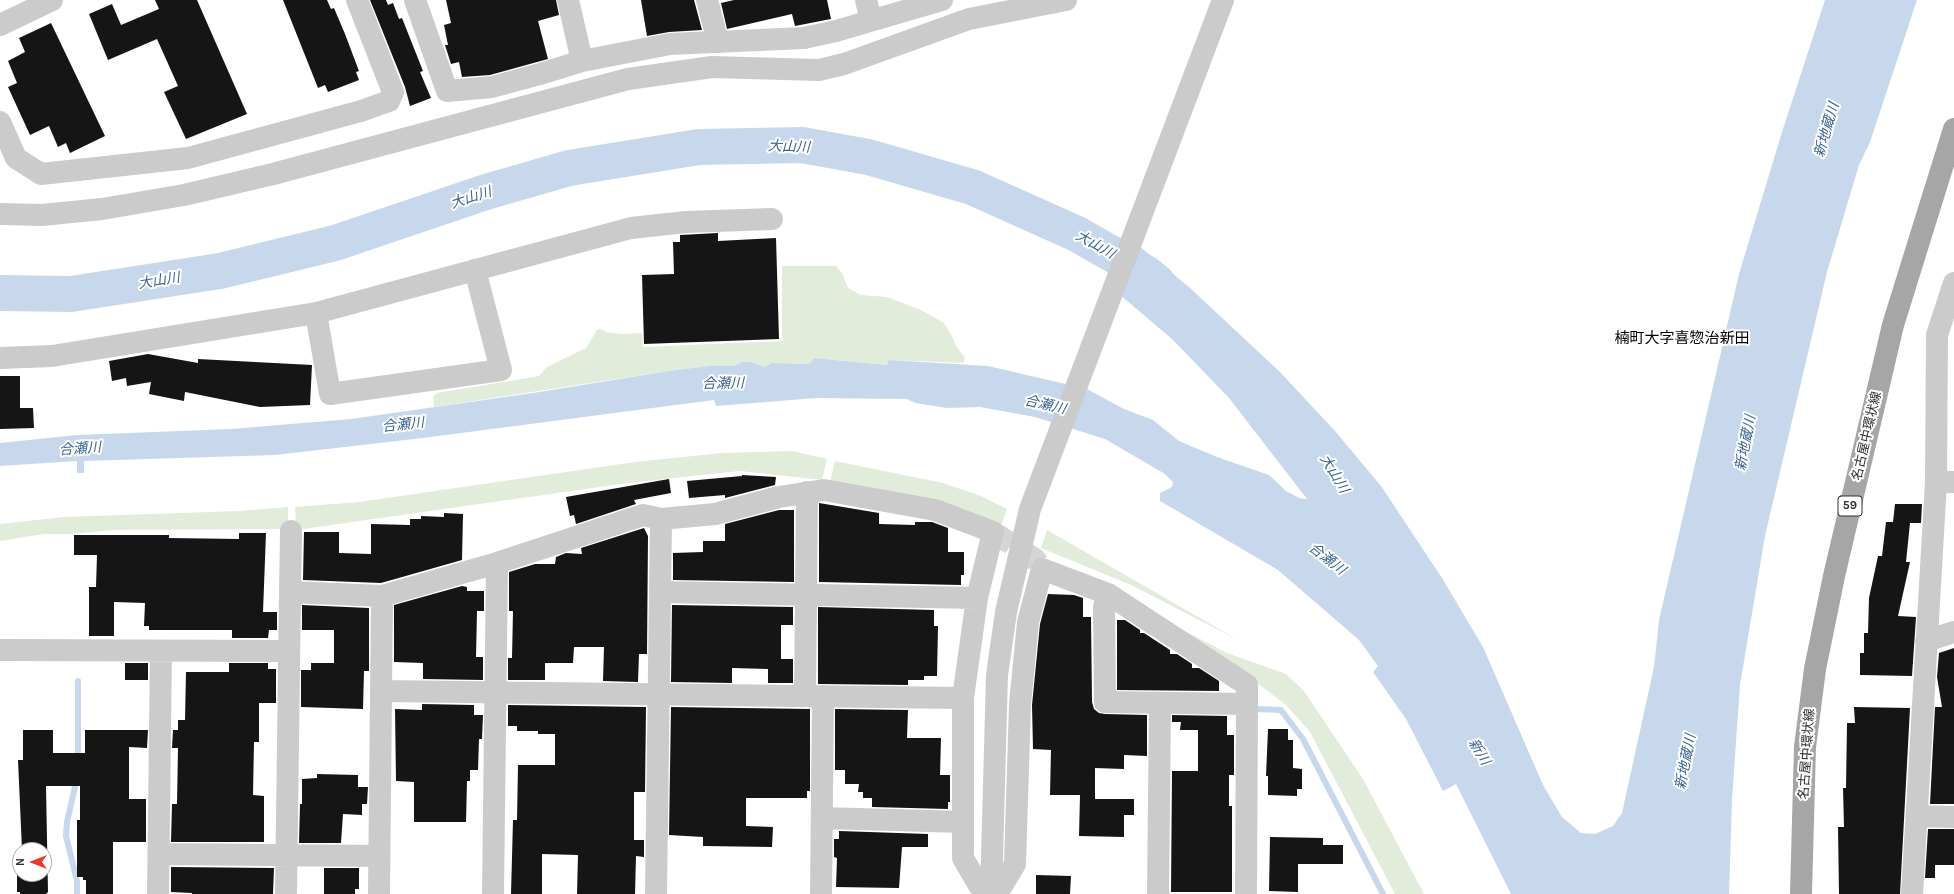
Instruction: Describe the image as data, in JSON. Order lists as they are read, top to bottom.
{
  "streets": {
    "main road": ["名古屋中環状線", "59"]
  },
  "districts": ["楠町大字喜惣治新田"],
  "water": [
    "新地蔵川",
    "大山川",
    "合瀬川",
    "新川"
  ],
  "north": "left"
}
